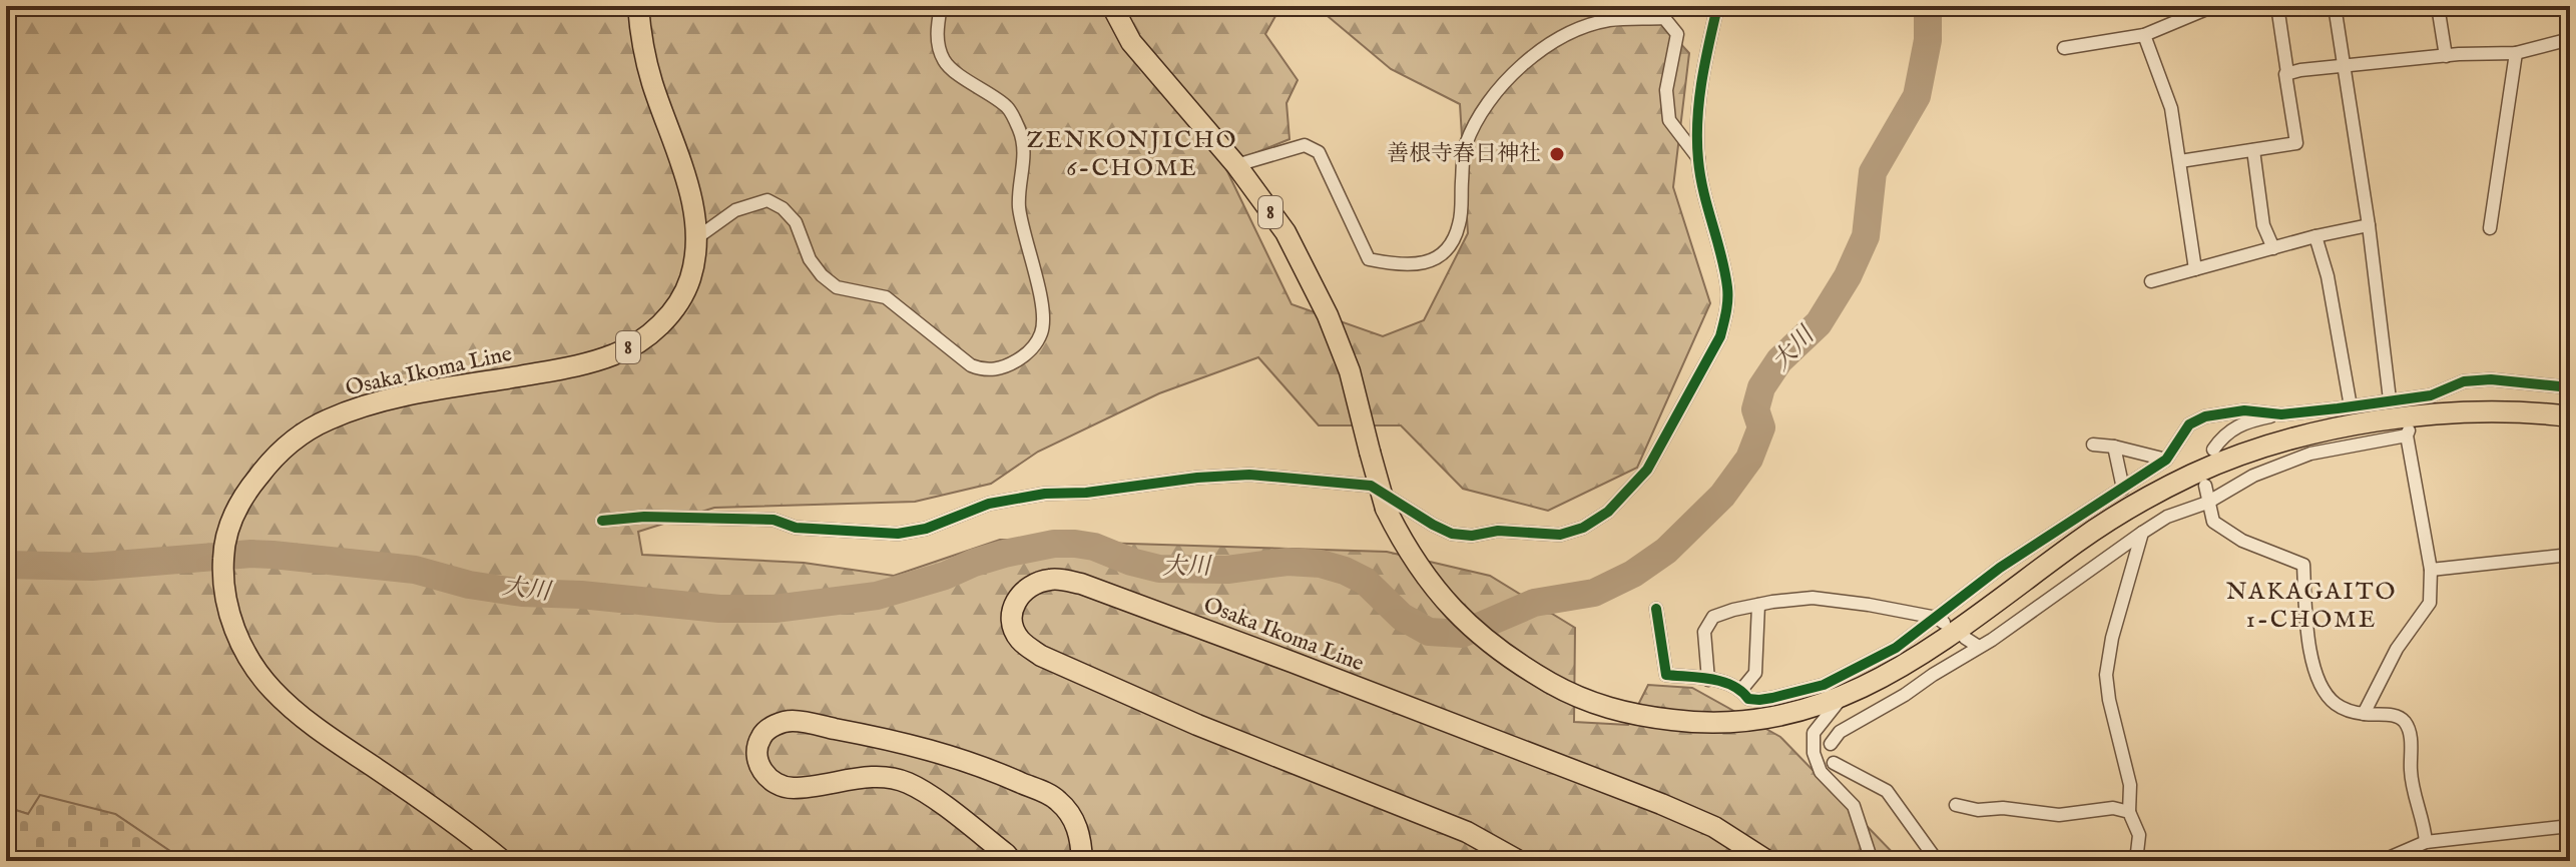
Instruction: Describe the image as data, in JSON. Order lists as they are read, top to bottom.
{
  "streets": {
    "main road": ["8", "Osaka Ikoma Line"]
  },
  "districts": ["ZENKONJICHO 6-CHOME", "NAKAGAITO 1-CHOME"],
  "water": ["大川"],
  "places": ["善根寺春日神社"]
}
